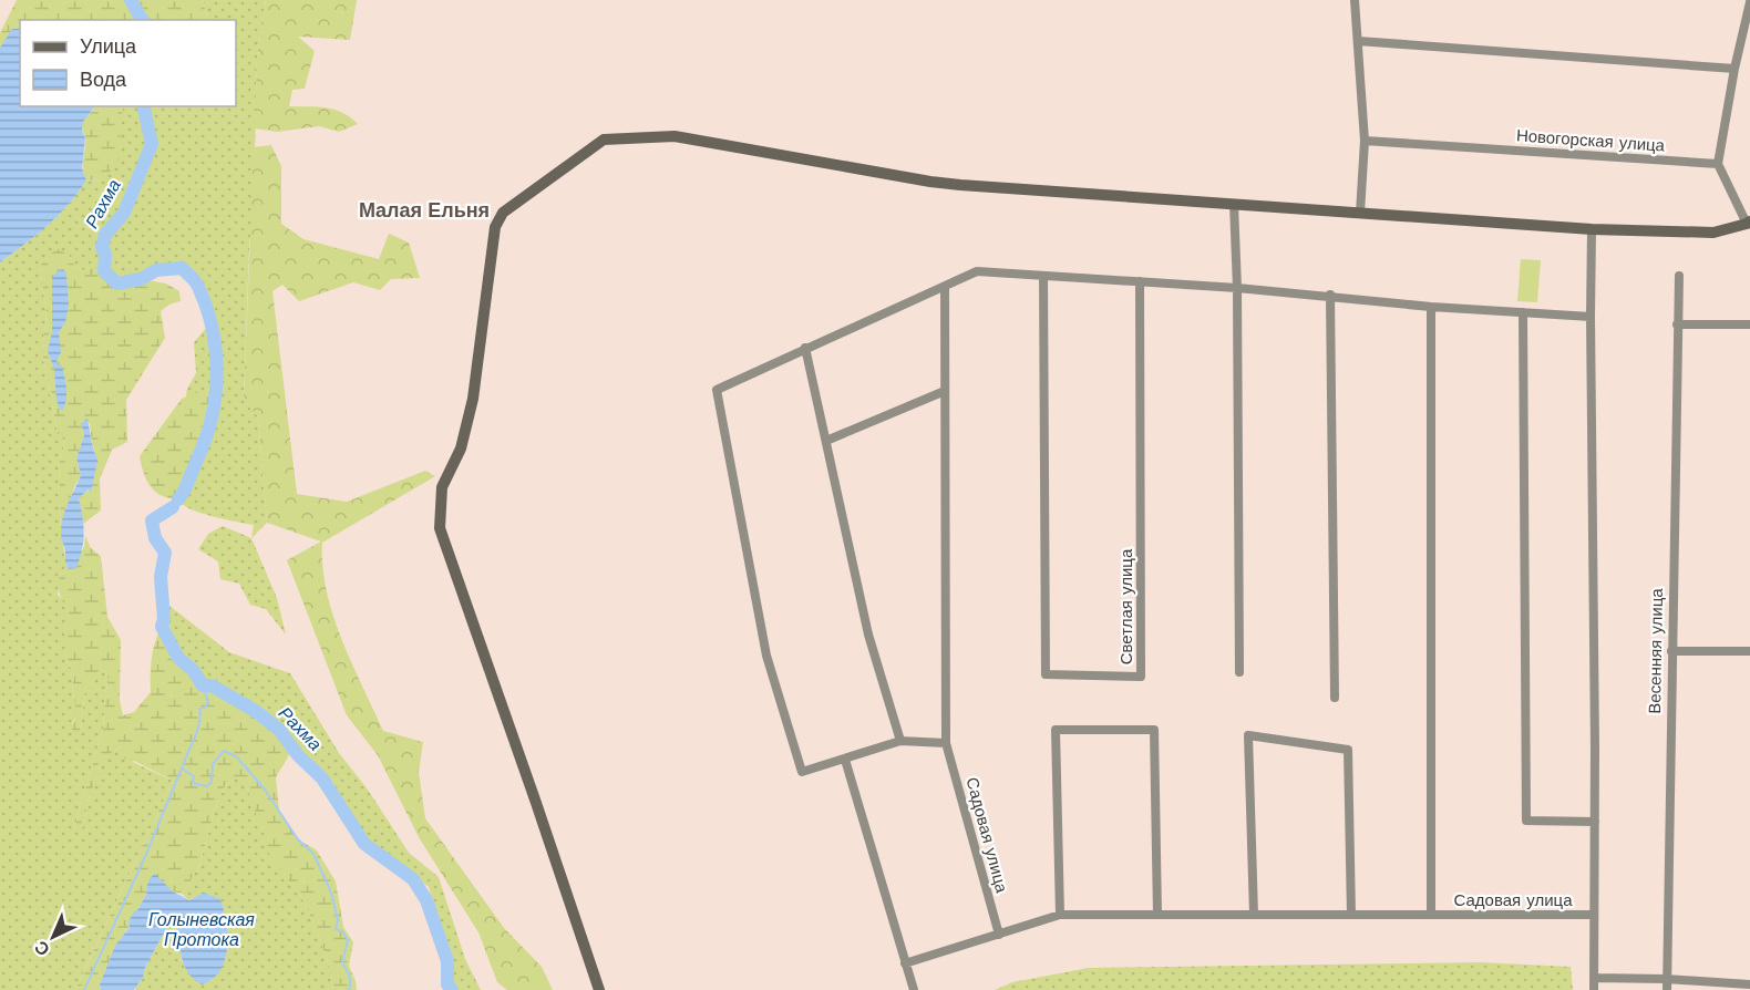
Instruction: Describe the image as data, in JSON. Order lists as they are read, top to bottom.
{
  "streets": {
    "street": [
      "Новогорская улица",
      "Светлая улица",
      "Весенняя улица",
      "Садовая улица"
    ]
  },
  "districts": ["Малая Ельня"],
  "water": ["Рахма", "Голыневская Протока"],
  "legend": ["Улица", "Вода"],
  "north": "bottom left"
}
